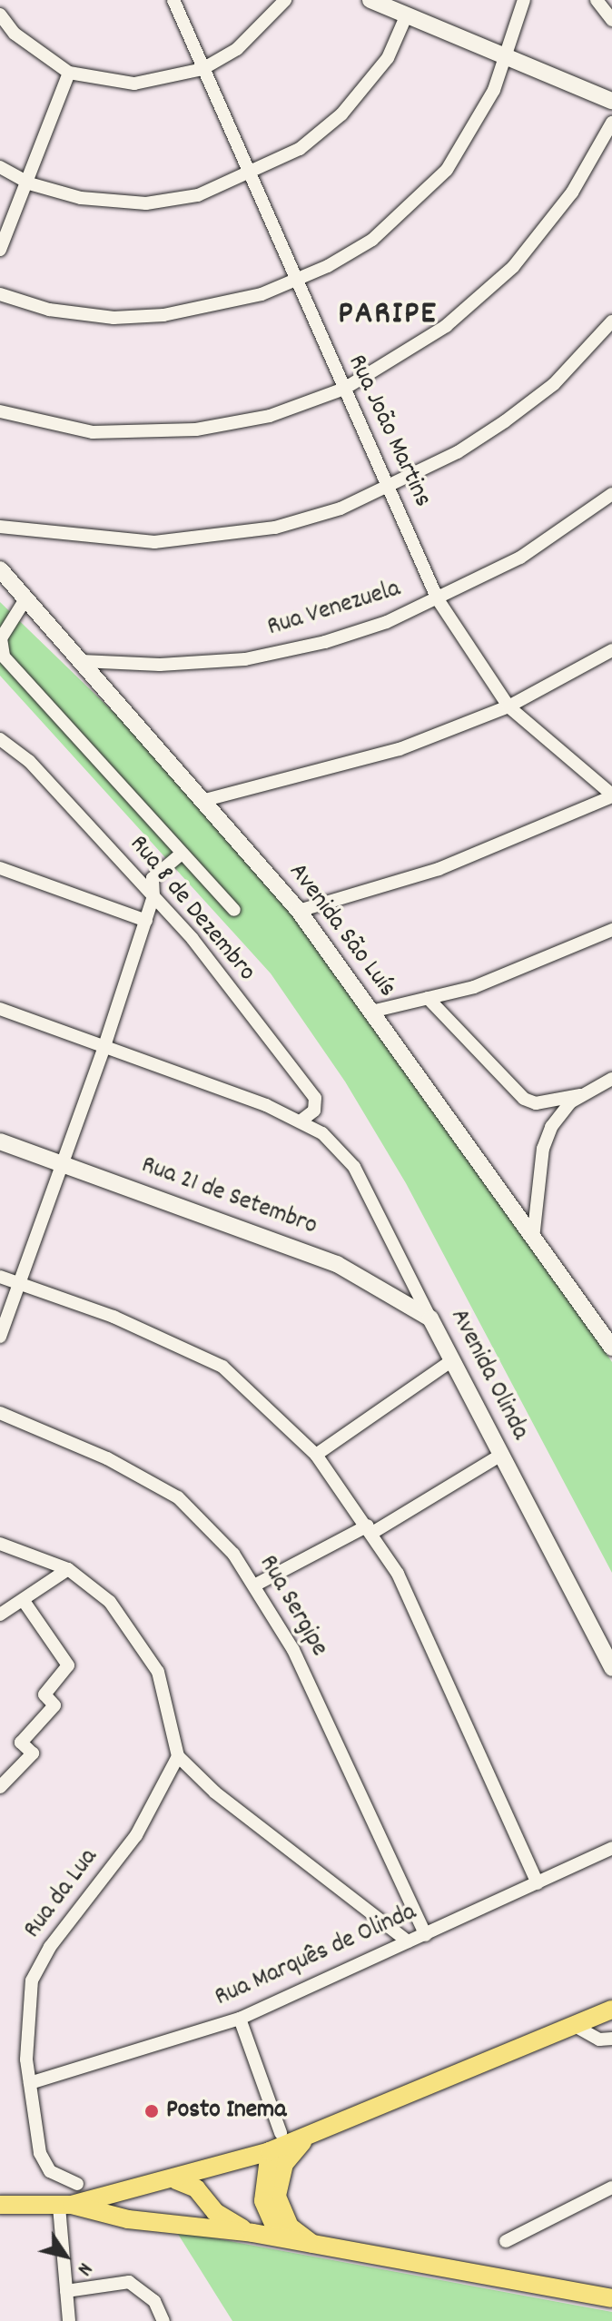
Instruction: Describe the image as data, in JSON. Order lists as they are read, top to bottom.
{
  "streets": {
    "main road": ["Avenida São Luís", "Rua 21 de Setembro", "Avenida Olinda"],
    "street": [
      "Rua João Martins",
      "Rua Venezuela",
      "Rua 8 de Dezembro",
      "Rua Sergipe",
      "Rua da Lua",
      "Rua Marquês de Olinda"
    ]
  },
  "crossings": [
    ["Rua João Martins", "Rua Venezuela"],
    ["Rua Venezuela", "Avenida São Luís"],
    ["Rua 8 de Dezembro", "Avenida Olinda"],
    ["Rua 21 de Setembro", "Avenida Olinda"],
    ["Rua Sergipe", "Rua Marquês de Olinda"],
    ["Rua da Lua", "Rua Marquês de Olinda"]
  ],
  "districts": ["PARIPE"],
  "places": ["Posto Inema"],
  "north": "bottom right"
}
